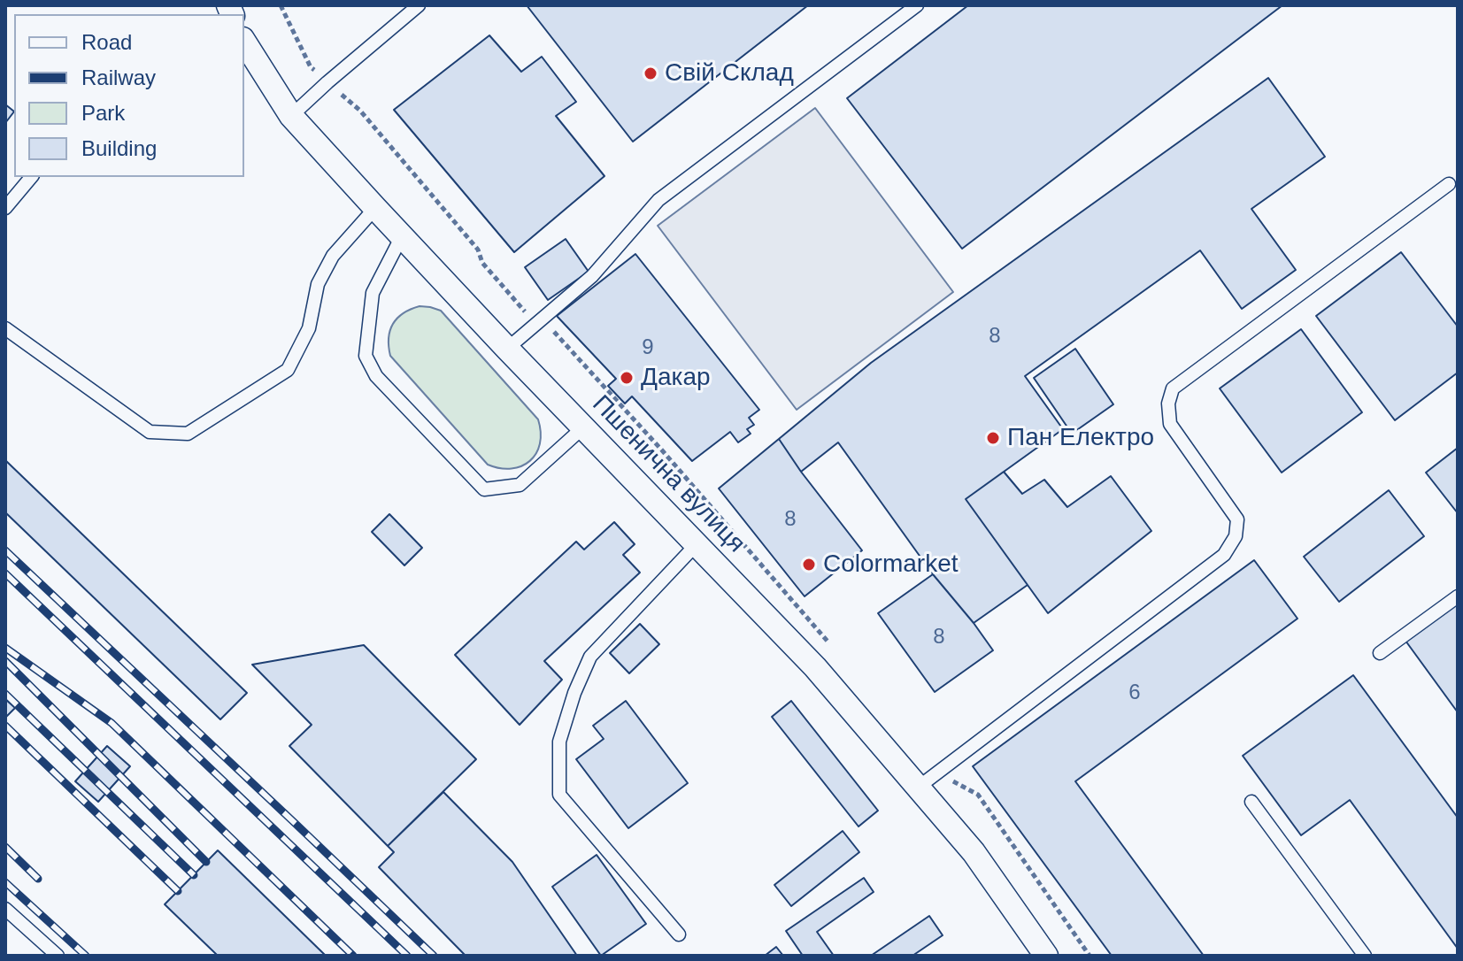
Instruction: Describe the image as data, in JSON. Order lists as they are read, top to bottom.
{
  "streets": {
    "street": ["Пшенична вулиця"]
  },
  "places": [
    "Свій Склад",
    "Дакар",
    "Пан Електро",
    "Colormarket"
  ],
  "house_numbers": [
    "8",
    "9",
    "8",
    "8",
    "6"
  ],
  "legend": [
    "Road",
    "Railway",
    "Park",
    "Building"
  ]
}
